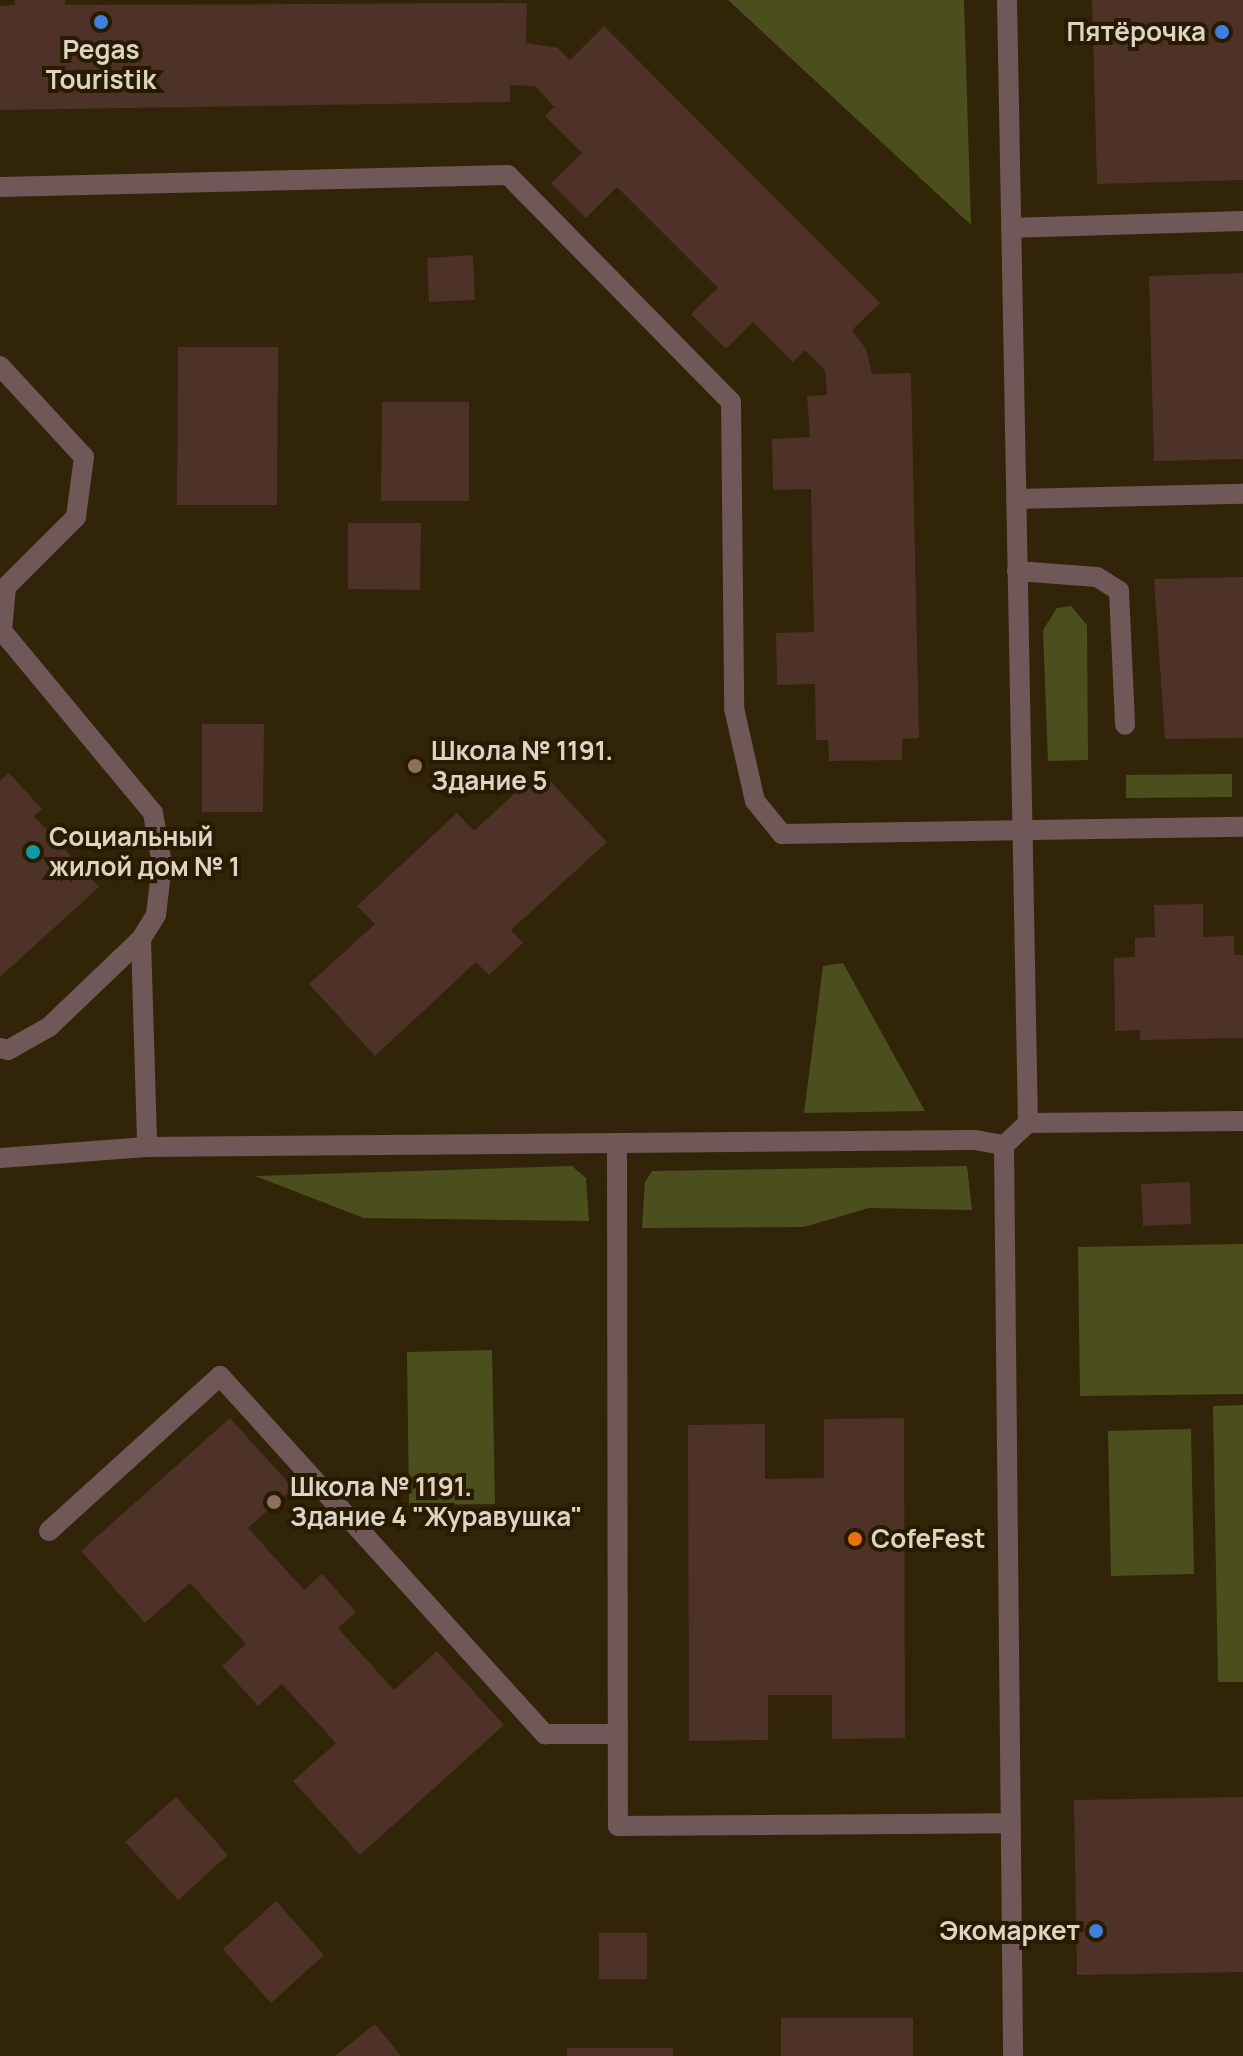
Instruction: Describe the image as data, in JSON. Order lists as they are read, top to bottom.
{
  "places": [
    "Pegas Touristik",
    "Пятёрочка",
    "Школа № 1191. Здание 5",
    "Социальный жилой дом № 1",
    "Школа № 1191. Здание 4 \"Журавушка\"",
    "CofeFest",
    "Экомаркет"
  ]
}
